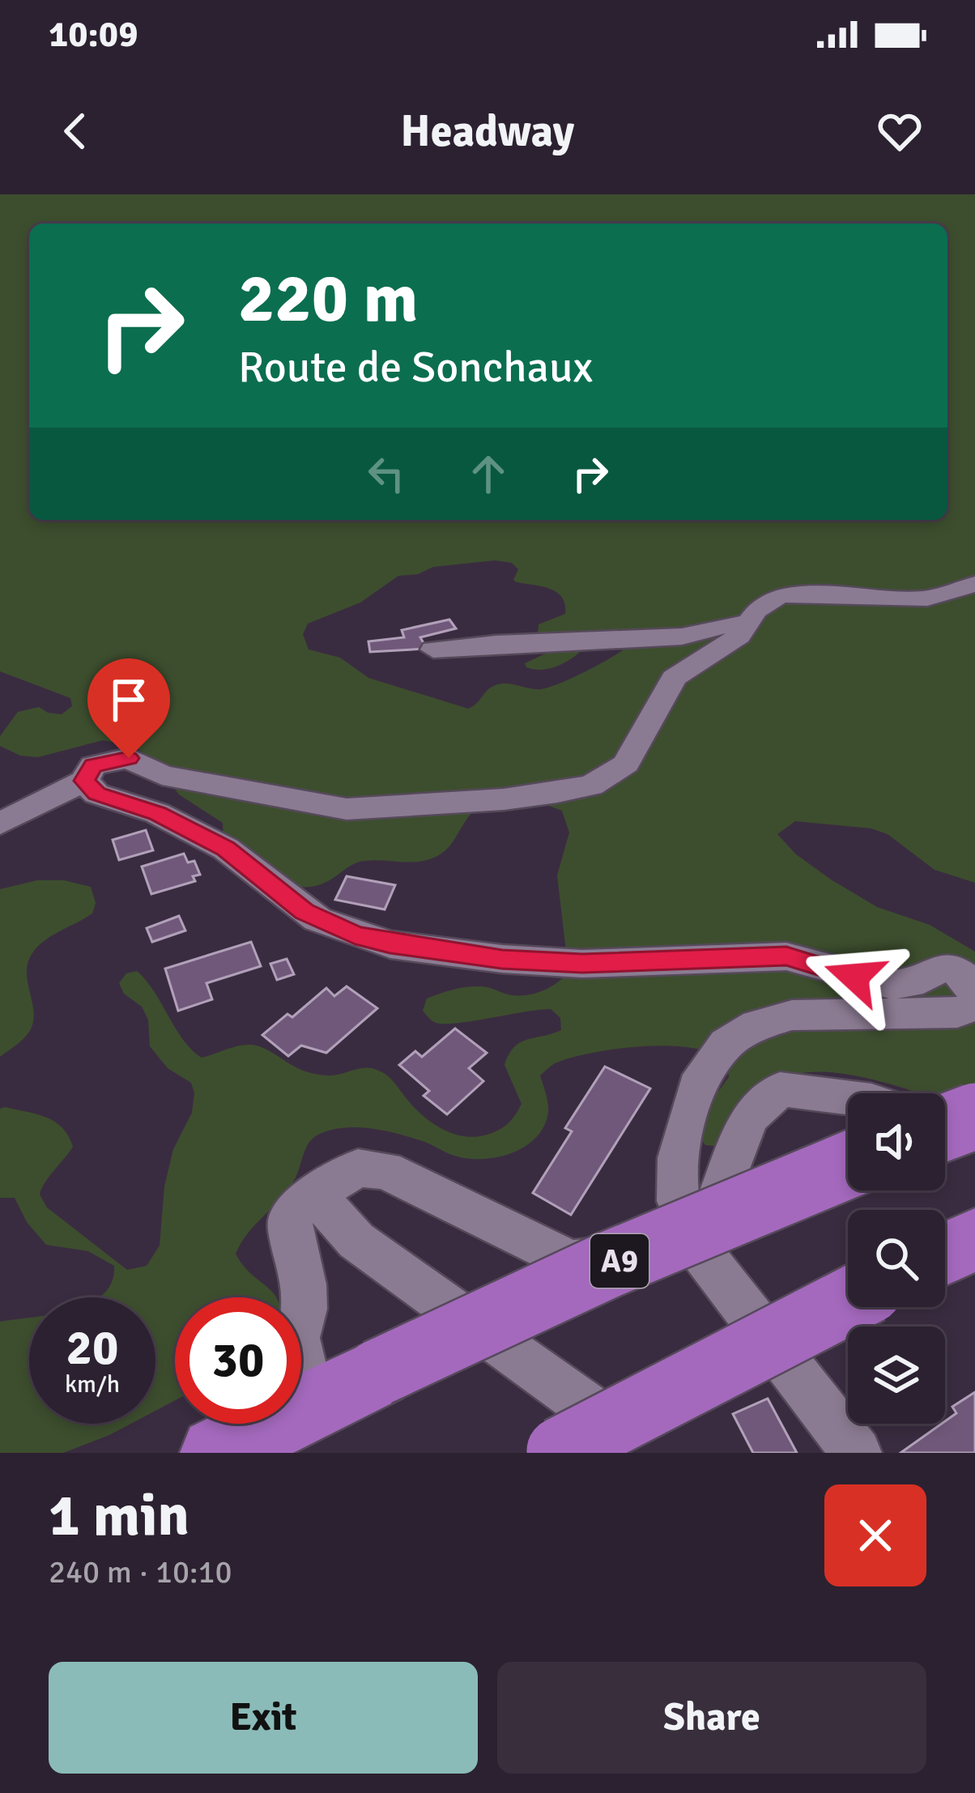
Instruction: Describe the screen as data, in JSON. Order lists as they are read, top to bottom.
{
  "streets": {
    "highway": ["A9"]
  },
  "page": {
    "status": "10:09",
    "header": "Headway",
    "turn": ["220 m", "Route de Sonchaux"],
    "speed": "20 km/h",
    "limit": "30",
    "heading": ["1 min", "240 m · 10:10"],
    "buttons": ["Exit", "Share"]
  }
}
